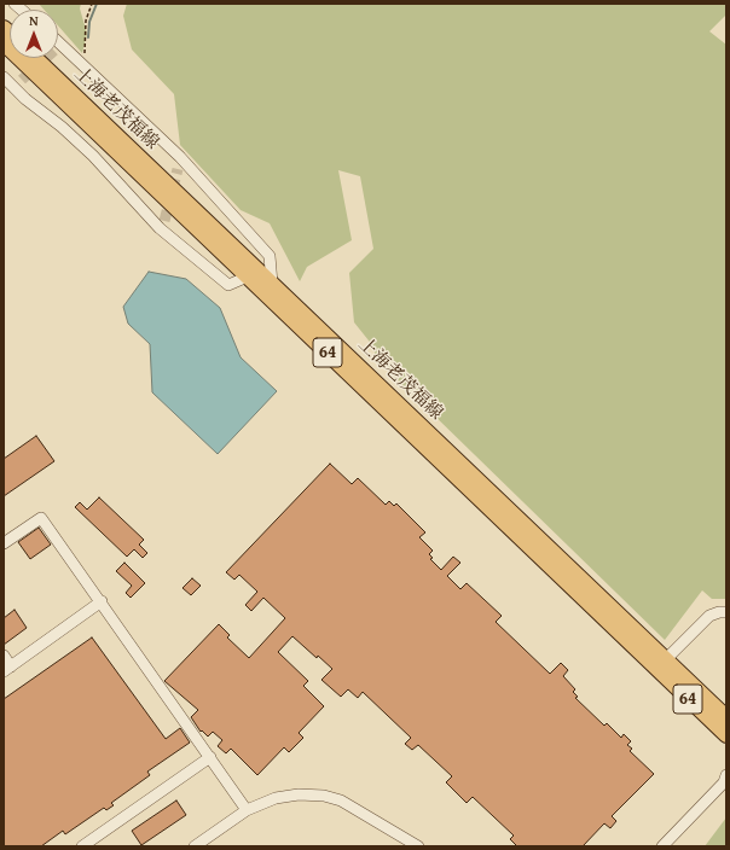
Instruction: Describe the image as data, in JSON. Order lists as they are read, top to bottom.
{
  "streets": {
    "main road": ["上海老茂福線", "64"]
  },
  "north": "top"
}
